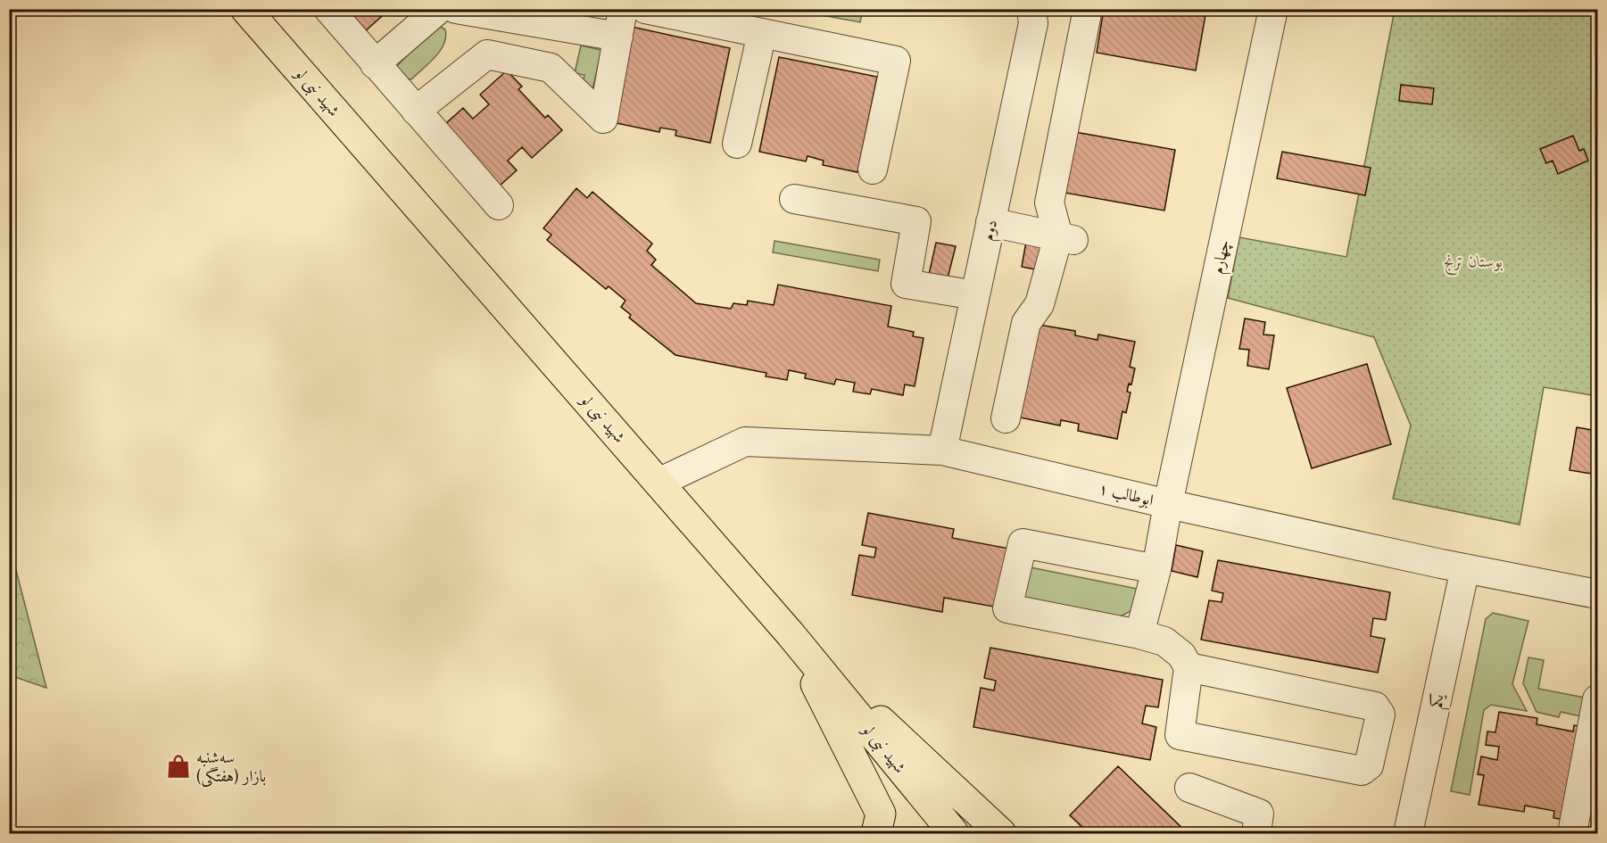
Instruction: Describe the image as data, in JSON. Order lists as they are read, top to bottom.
{
  "streets": {
    "main road": ["شهید نبی لو"],
    "street": [
      "دوم",
      "چهارم",
      "ابوطالب ۱",
      "یکم"
    ]
  },
  "crossings": [
    ["شهید نبی لو", "ابوطالب ۱"],
    ["دوم", "ابوطالب ۱"],
    ["چهارم", "ابوطالب ۱"],
    ["ابوطالب ۱", "یکم"]
  ],
  "parks": ["بوستان ترنج"],
  "places": {
    "shop": ["سه‌شنبه بازار (هفتگی)"]
  }
}
